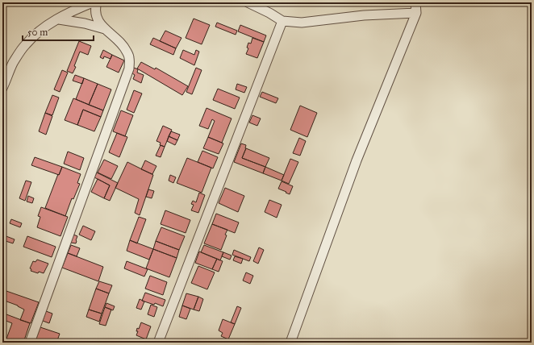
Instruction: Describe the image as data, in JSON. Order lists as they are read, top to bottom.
{
  "scale_bar": "50 m"
}
